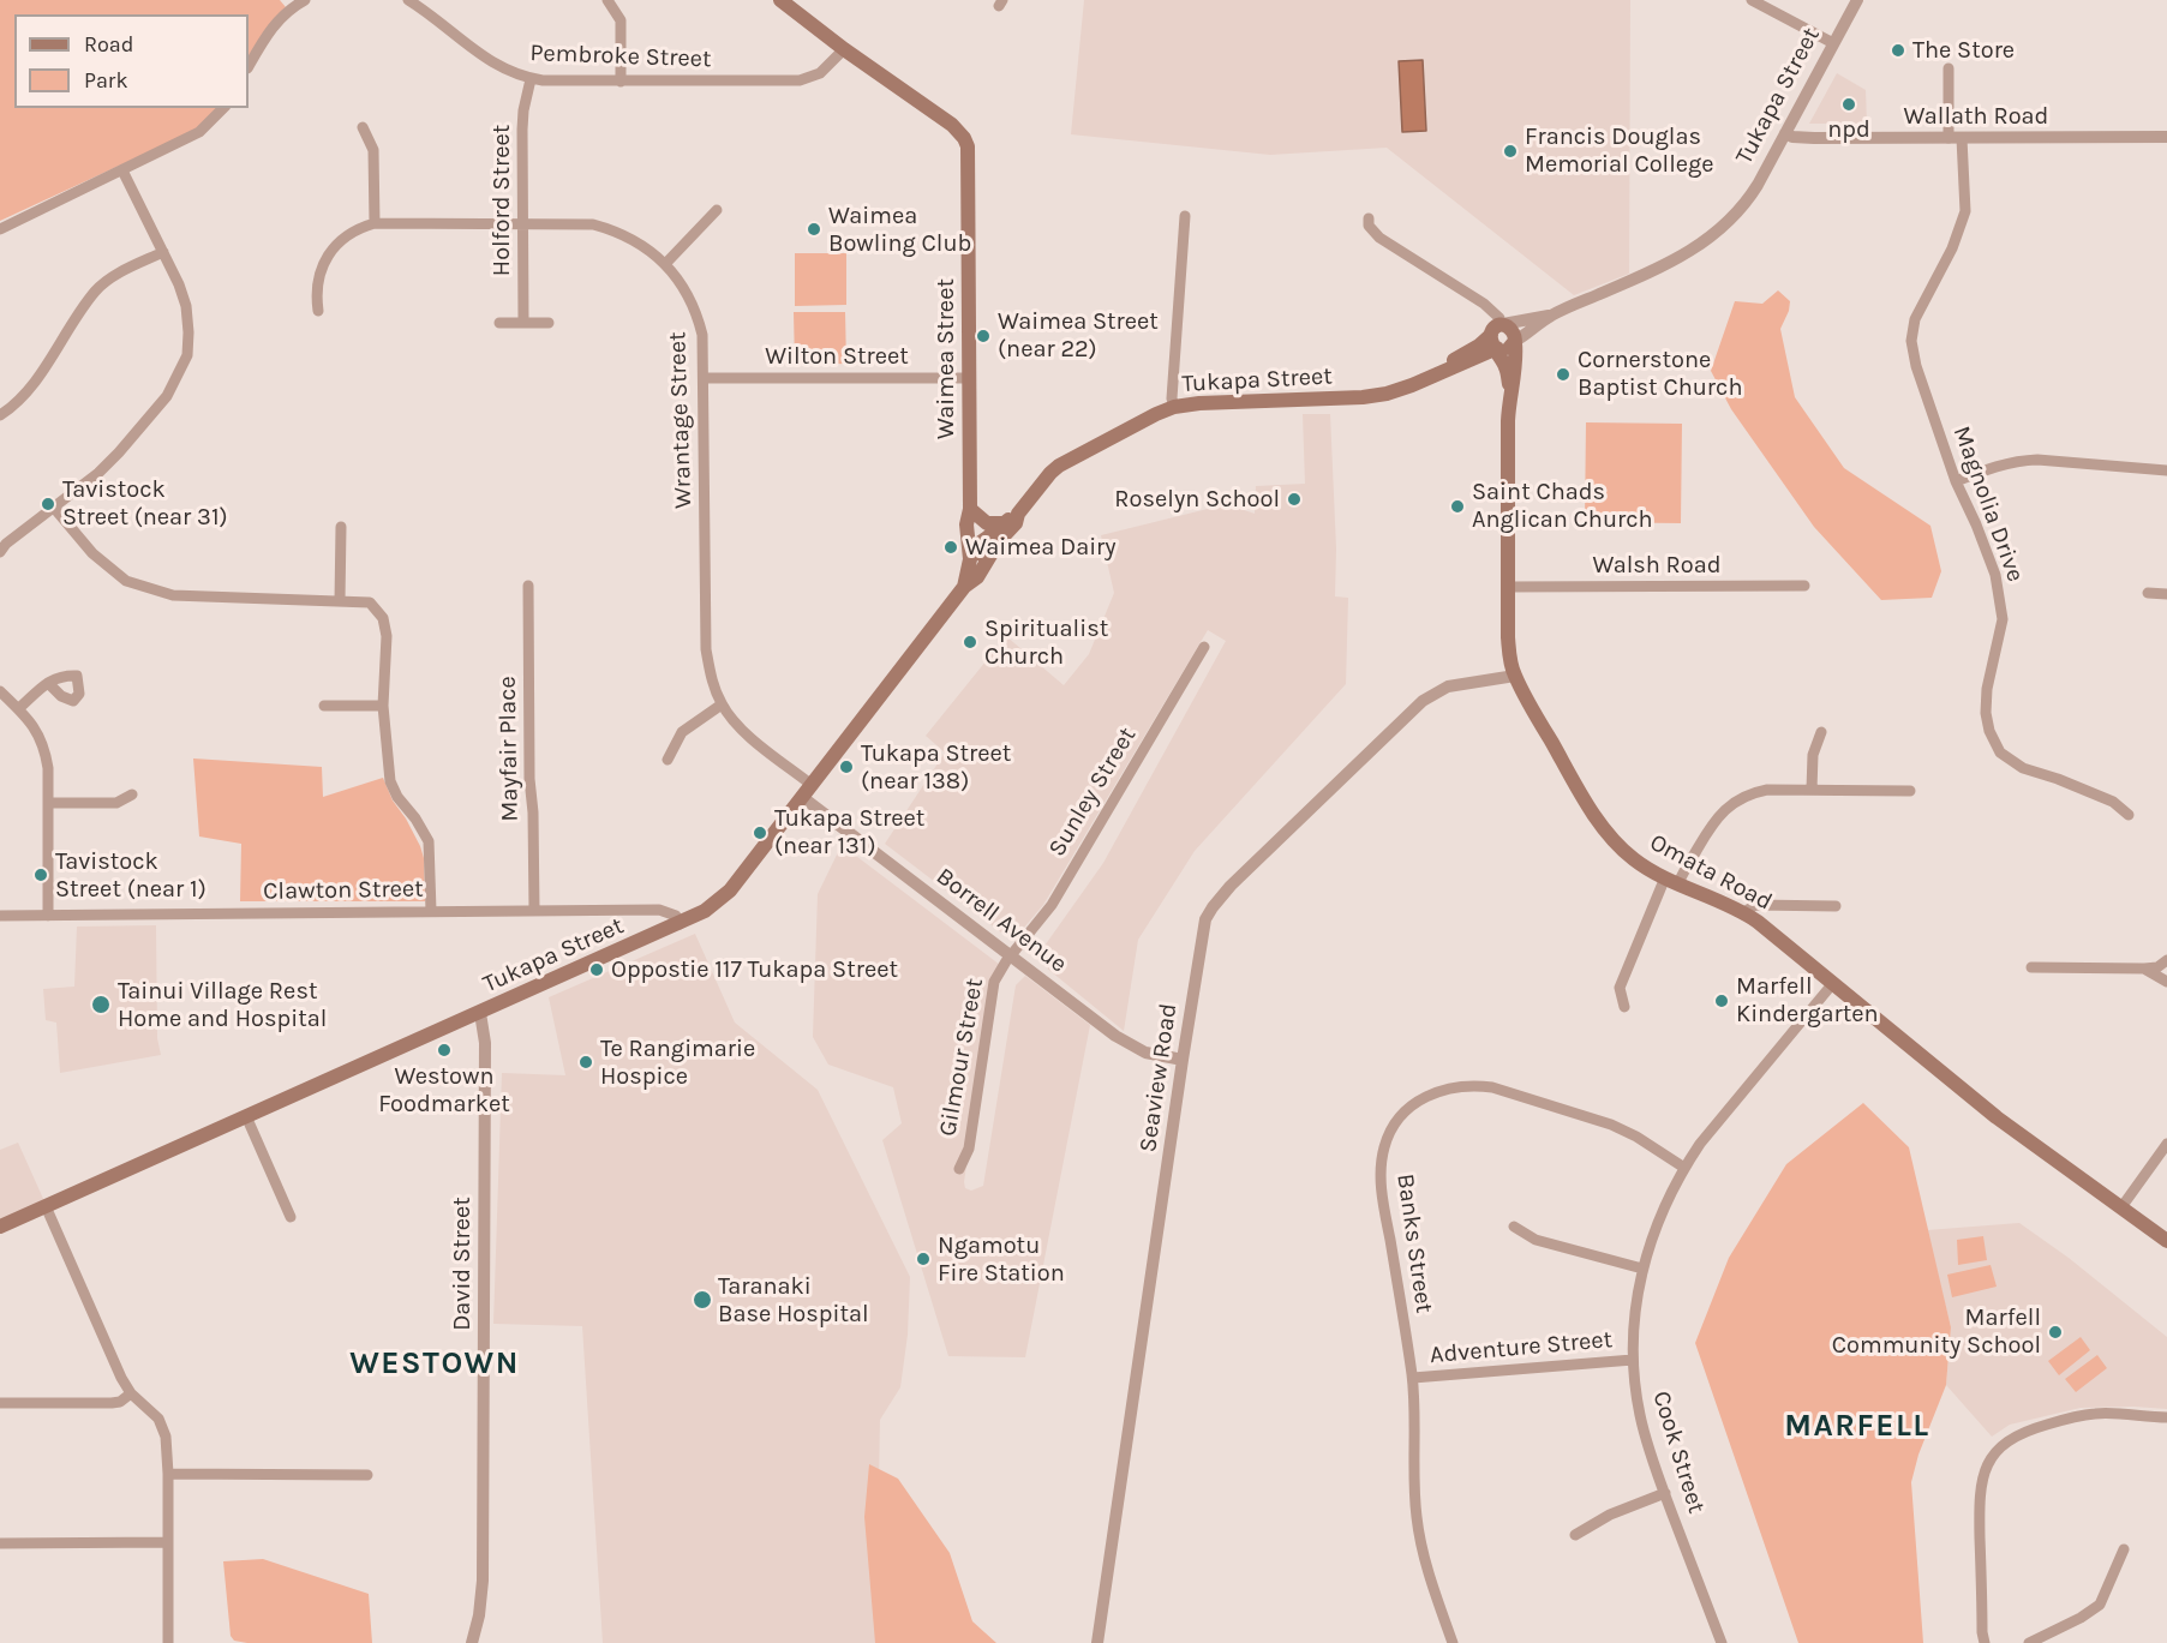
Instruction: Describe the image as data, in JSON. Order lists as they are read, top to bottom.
{
  "streets": {
    "main road": ["Tukapa Street", "Waimea Street", "Omata Road"],
    "street": [
      "Pembroke Street",
      "Wallath Road",
      "Holford Street",
      "Wilton Street",
      "Wrantage Street",
      "Magnolia Drive",
      "Walsh Road",
      "Mayfair Place",
      "Sunley Street",
      "Clawton Street",
      "Borrell Avenue",
      "Gilmour Street",
      "Seaview Road",
      "Banks Street",
      "David Street",
      "Adventure Street",
      "Cook Street"
    ]
  },
  "crossings": [
    ["Pembroke Street", "Holford Street"],
    ["Pembroke Street", "Waimea Street"],
    ["Tukapa Street", "Wallath Road"],
    ["Tukapa Street", "Waimea Street"],
    ["Tukapa Street", "Wrantage Street"],
    ["Tukapa Street", "Omata Road"],
    ["Tukapa Street", "Clawton Street"],
    ["Tukapa Street", "Borrell Avenue"],
    ["Tukapa Street", "David Street"],
    ["Wallath Road", "Magnolia Drive"],
    ["Holford Street", "Wrantage Street"],
    ["Wilton Street", "Waimea Street"],
    ["Wilton Street", "Wrantage Street"],
    ["Wrantage Street", "Borrell Avenue"],
    ["Walsh Road", "Omata Road"],
    ["Mayfair Place", "Clawton Street"],
    ["Sunley Street", "Borrell Avenue"],
    ["Sunley Street", "Gilmour Street"],
    ["Omata Road", "Seaview Road"],
    ["Omata Road", "Cook Street"],
    ["Borrell Avenue", "Gilmour Street"],
    ["Borrell Avenue", "Seaview Road"],
    ["Banks Street", "Adventure Street"],
    ["Banks Street", "Cook Street"],
    ["Adventure Street", "Cook Street"]
  ],
  "districts": ["WESTOWN", "MARFELL"],
  "places": [
    "The Store",
    "npd",
    "Francis Douglas Memorial College",
    "Waimea Bowling Club",
    "Waimea Street (near 22)",
    "Cornerstone Baptist Church",
    "Roselyn School",
    "Tavistock Street (near 31)",
    "Saint Chads Anglican Church",
    "Waimea Dairy",
    "Spiritualist Church",
    "Tukapa Street (near 138)",
    "Tukapa Street (near 131)",
    "Tavistock Street (near 1)",
    "Oppostie 117 Tukapa Street",
    "Marfell Kindergarten",
    "Tainui Village Rest Home and Hospital",
    "Westown Foodmarket",
    "Te Rangimarie Hospice",
    "Ngamotu Fire Station",
    "Taranaki Base Hospital",
    "Marfell Community School"
  ],
  "legend": ["Road", "Park"]
}
